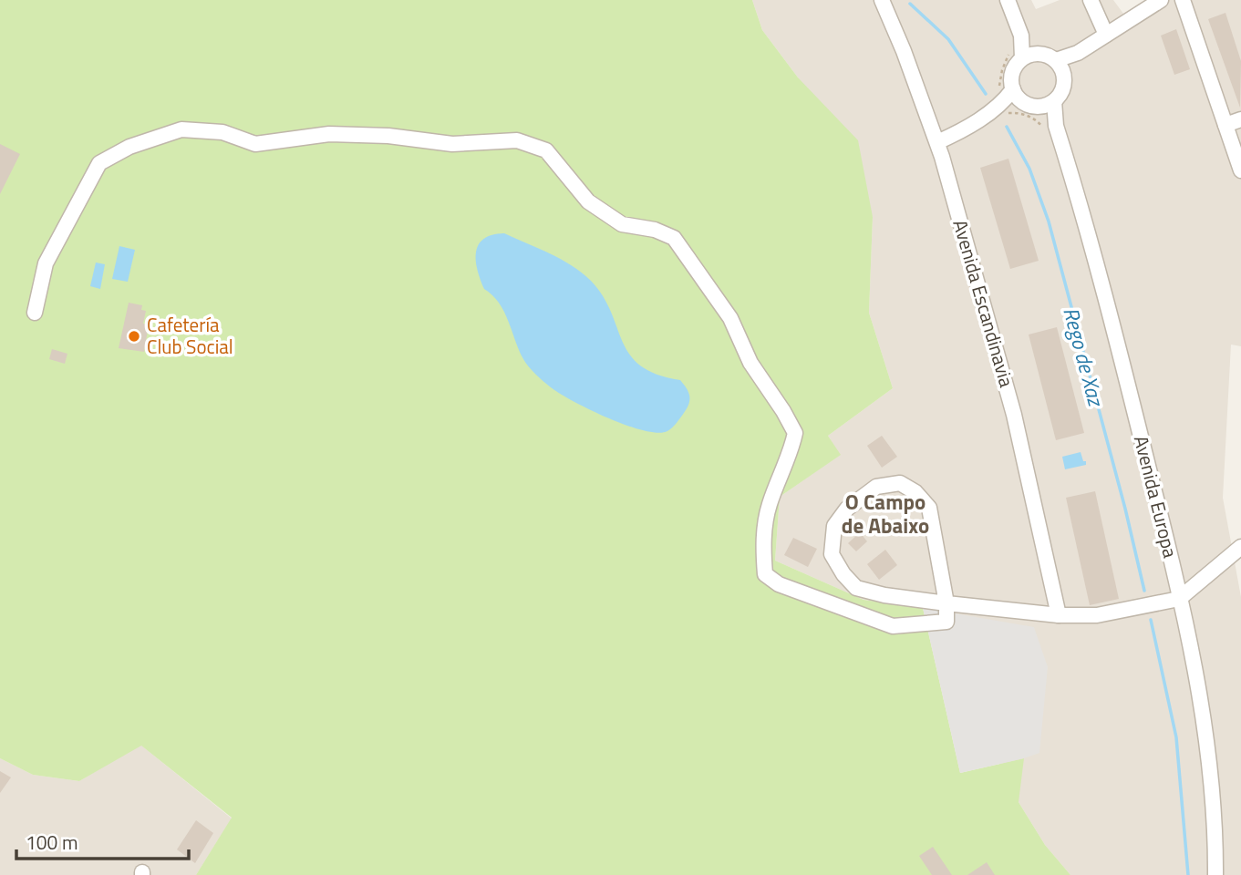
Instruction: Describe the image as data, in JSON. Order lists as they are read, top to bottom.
{
  "streets": {
    "street": ["Avenida Escandinavia", "Avenida Europa"]
  },
  "districts": ["O Campo de Abaixo"],
  "water": ["Rego de Xaz"],
  "places": ["Cafetería Club Social"],
  "scale_bar": "100 m"
}
